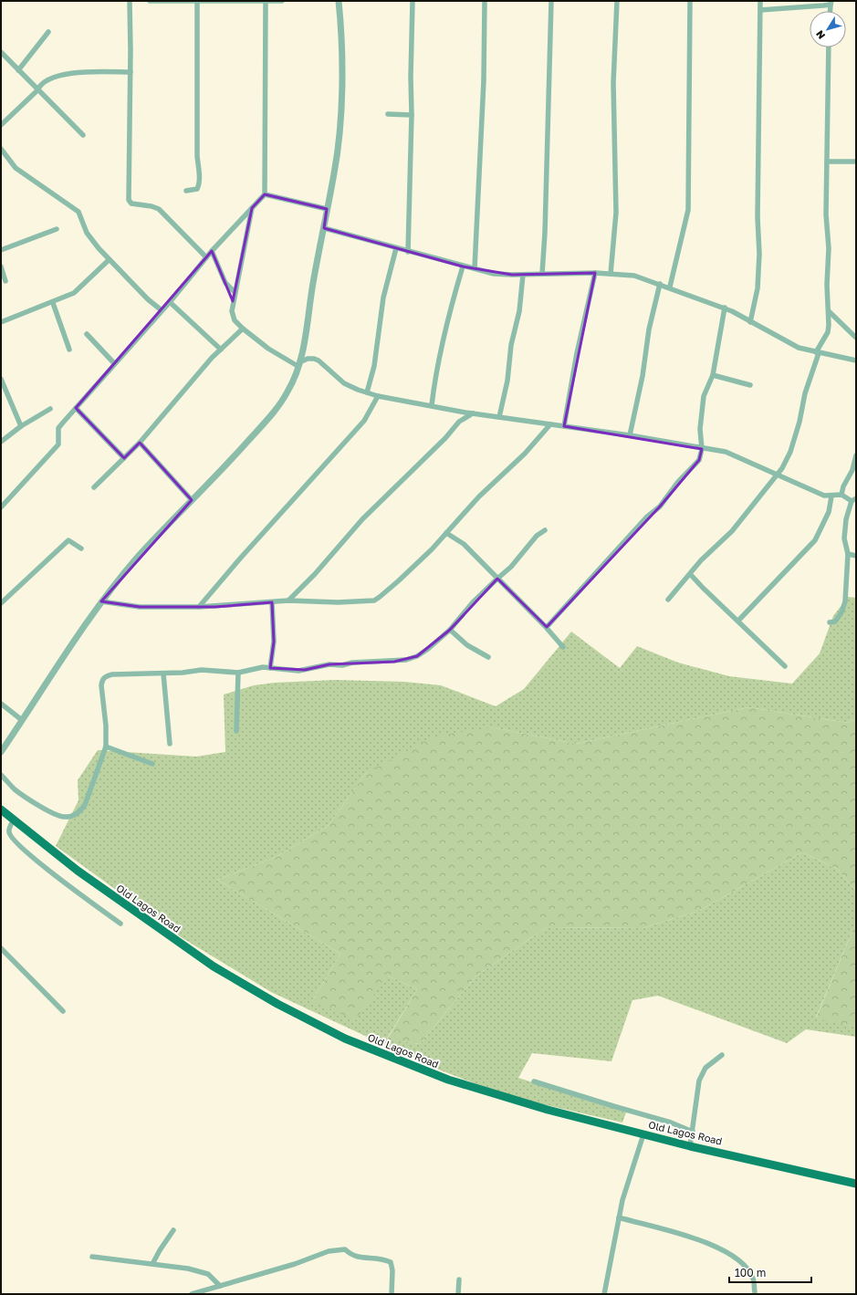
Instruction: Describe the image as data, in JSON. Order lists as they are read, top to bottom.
{
  "streets": {
    "main road": ["Old Lagos Road"]
  },
  "scale_bar": "100 m",
  "north": "bottom left"
}
